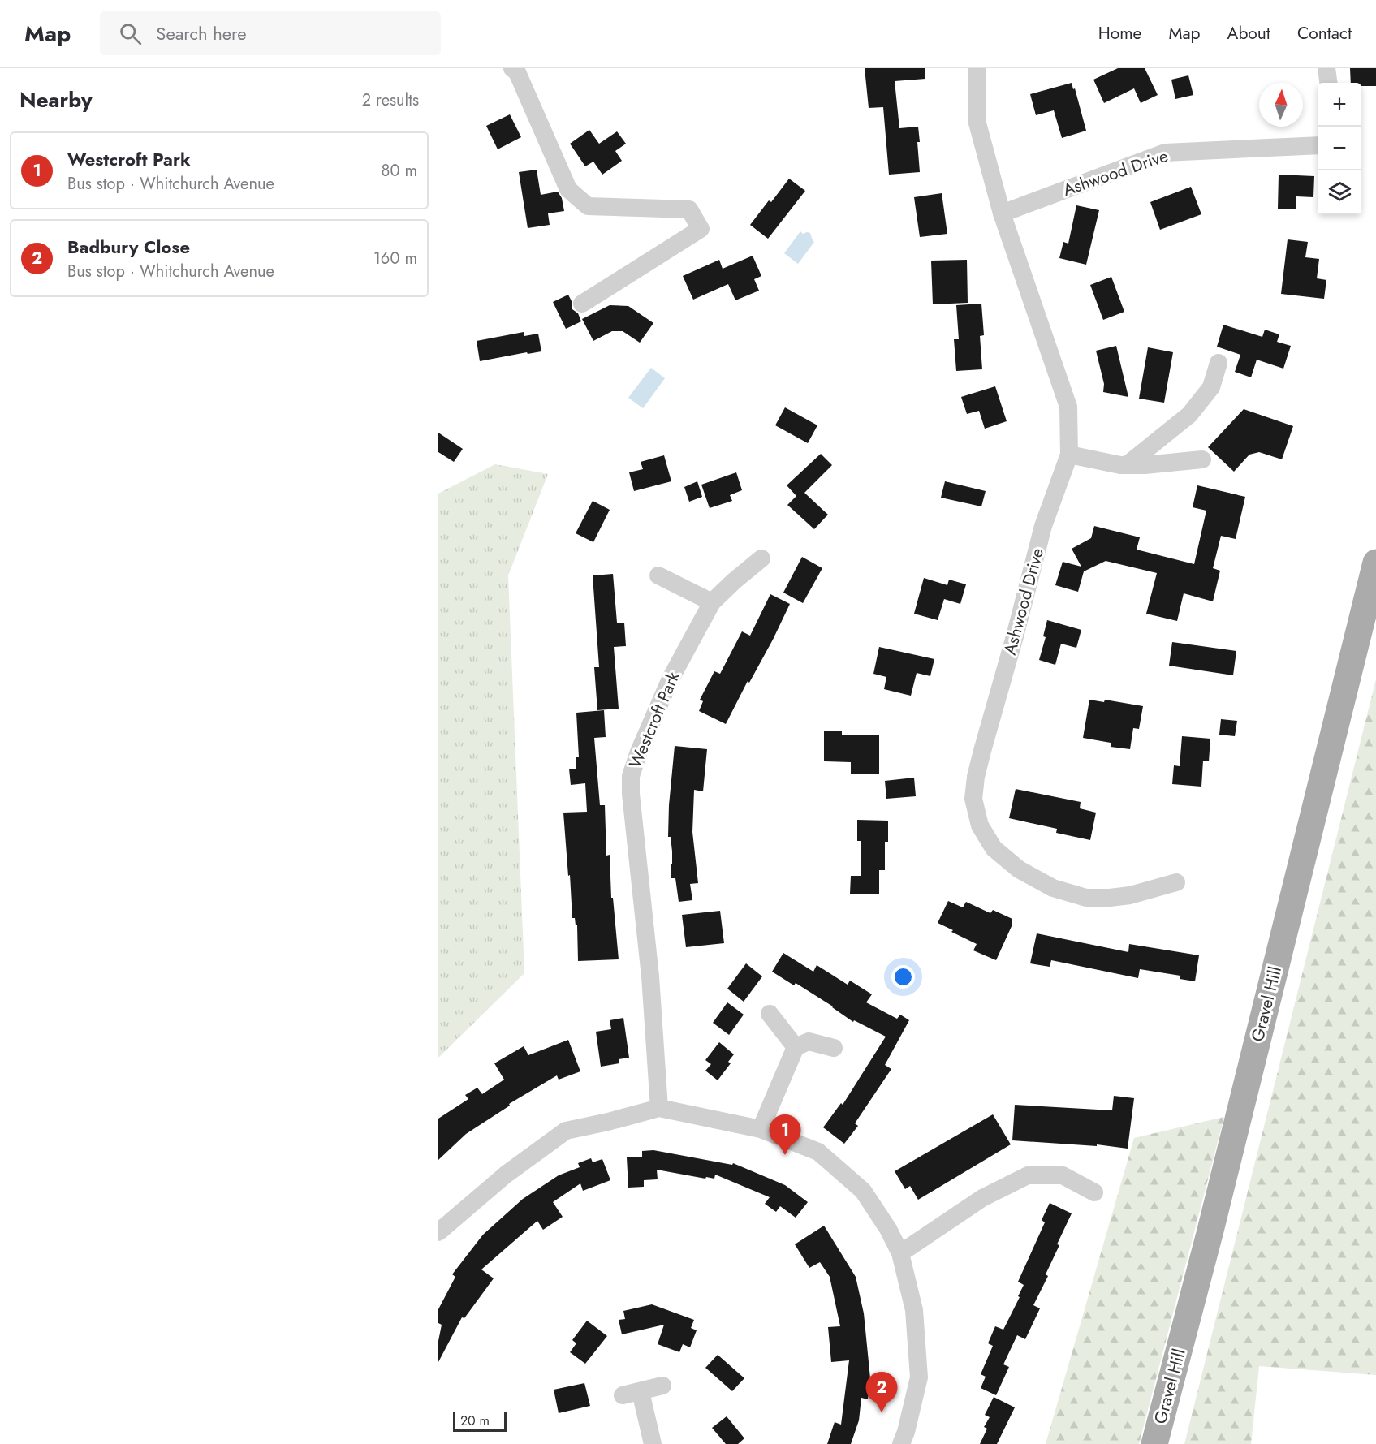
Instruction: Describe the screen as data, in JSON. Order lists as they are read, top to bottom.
{
  "streets": {
    "main road": ["Gravel Hill"],
    "street": ["Ashwood Drive", "Westcroft Park"]
  },
  "scale_bar": "20 m",
  "north": "top",
  "page": {
    "header": "Map",
    "search": "Search here",
    "nav": [
      "Home",
      "Map",
      "About",
      "Contact"
    ],
    "heading": ["Nearby", "2 results"],
    "map_buttons": ["+", "−"],
    "list": [
      {
        "mark": "1",
        "name": "Westcroft Park",
        "note": "Bus stop · Whitchurch Avenue",
        "value": "80 m"
      },
      {
        "mark": "2",
        "name": "Badbury Close",
        "note": "Bus stop · Whitchurch Avenue",
        "value": "160 m"
      }
    ],
    "pins": ["1", "2"],
    "scale": "20 m"
  }
}
